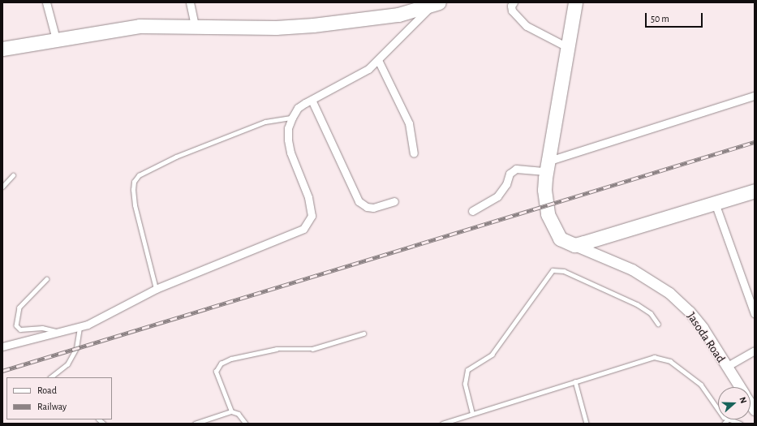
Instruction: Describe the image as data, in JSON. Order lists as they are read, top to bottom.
{
  "streets": {
    "street": ["Jasoda Road"]
  },
  "legend": ["Road", "Railway"],
  "scale_bar": "50 m",
  "north": "right"
}
